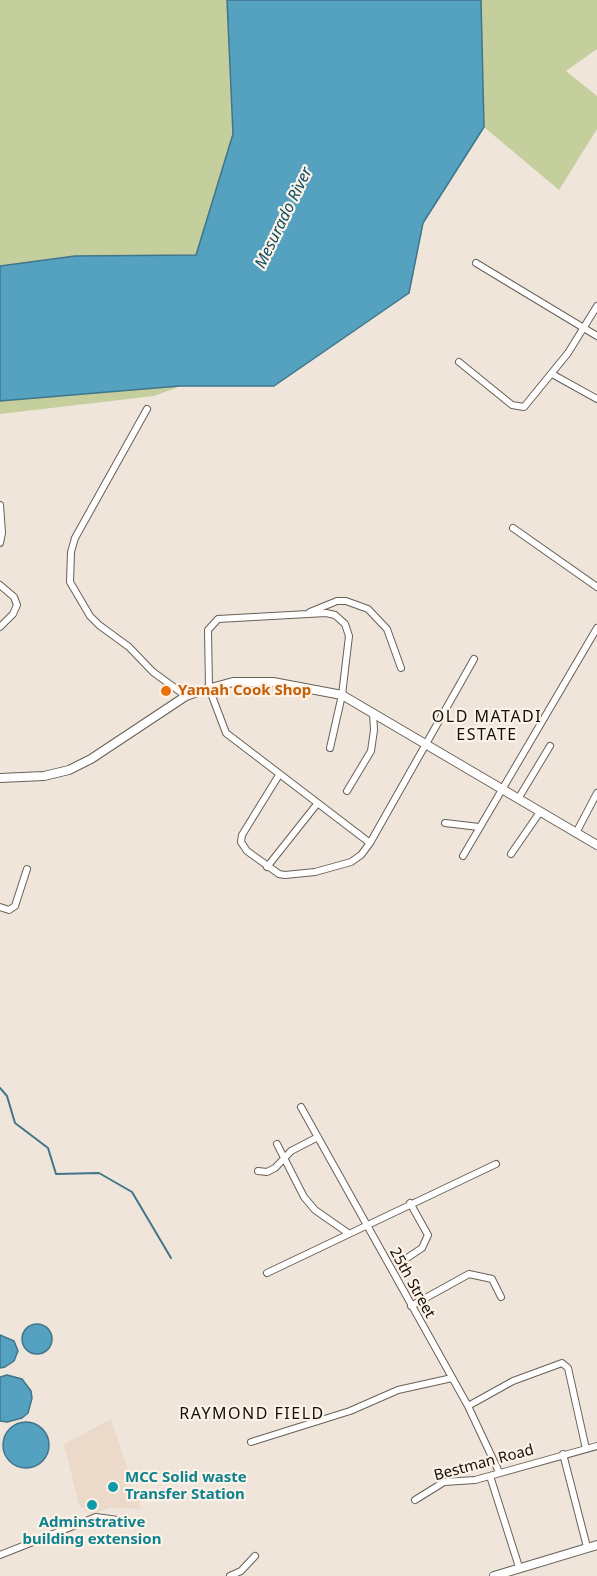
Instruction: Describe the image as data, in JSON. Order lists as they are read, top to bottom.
{
  "streets": {
    "street": ["25th Street", "Bestman Road"]
  },
  "crossings": [
    ["25th Street", "Bestman Road"]
  ],
  "districts": ["OLD MATADI ESTATE", "RAYMOND FIELD"],
  "water": ["Mesurado River"],
  "places": ["Yamah Cook Shop", "MCC Solid waste Transfer Station", "Adminstrative building extension"]
}
